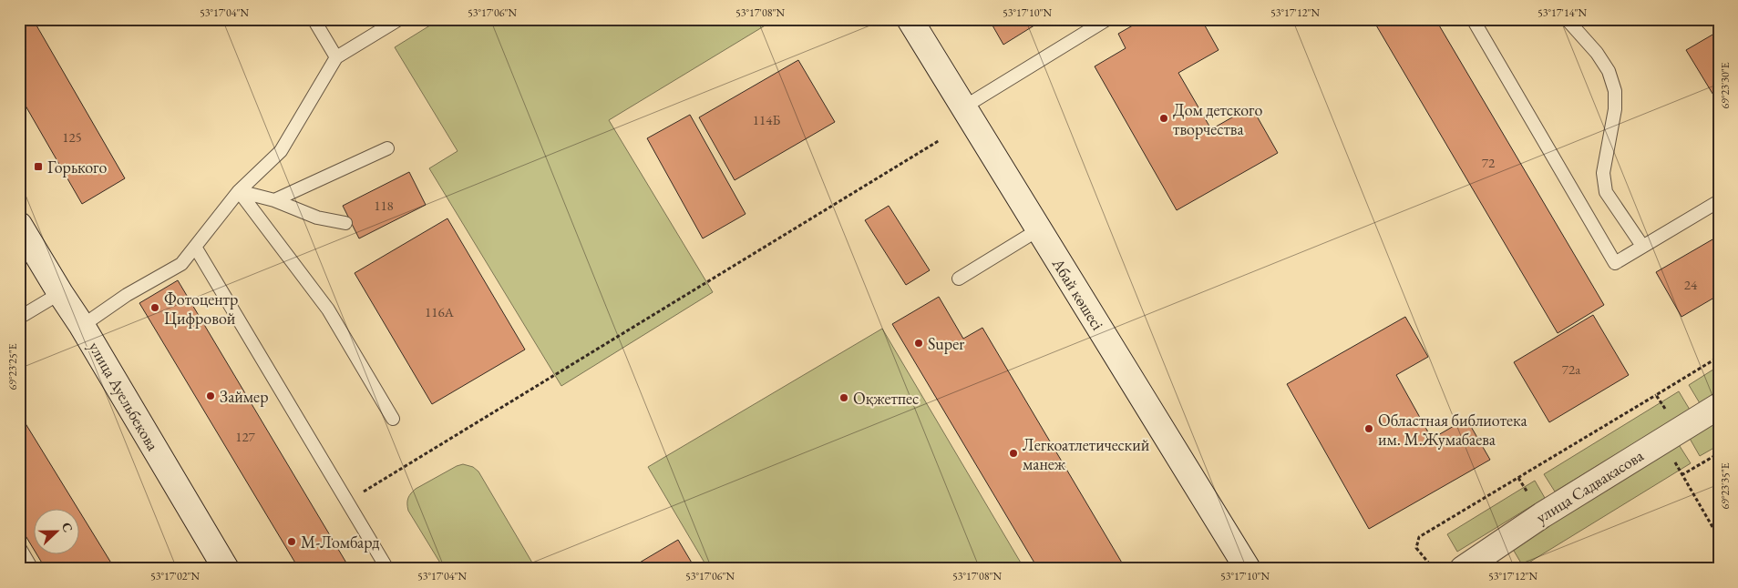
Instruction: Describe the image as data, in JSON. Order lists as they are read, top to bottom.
{
  "streets": {
    "street": ["Абай көшесі", "улица Ауельбекова", "улица Садвакасова"]
  },
  "places": {
    "other": [
      "Дом детского творчества",
      "Фотоцентр Цифровой",
      "Super",
      "Займер",
      "Оқжетпес",
      "Областная библиотека им. М.Жумабаева",
      "Легкоатлетический манеж",
      "М-Ломбард"
    ],
    "transit": ["Горького"]
  },
  "house_numbers": [
    "114Б",
    "125",
    "72",
    "118",
    "24",
    "116А",
    "72а",
    "127"
  ],
  "north": "right",
  "coordinates": [
    "53°17'04\"N",
    "53°17'06\"N",
    "53°17'08\"N",
    "53°17'10\"N",
    "53°17'12\"N",
    "53°17'14\"N",
    "69°23'30\"E",
    "69°23'25\"E",
    "69°23'35\"E",
    "53°17'02\"N"
  ]
}
